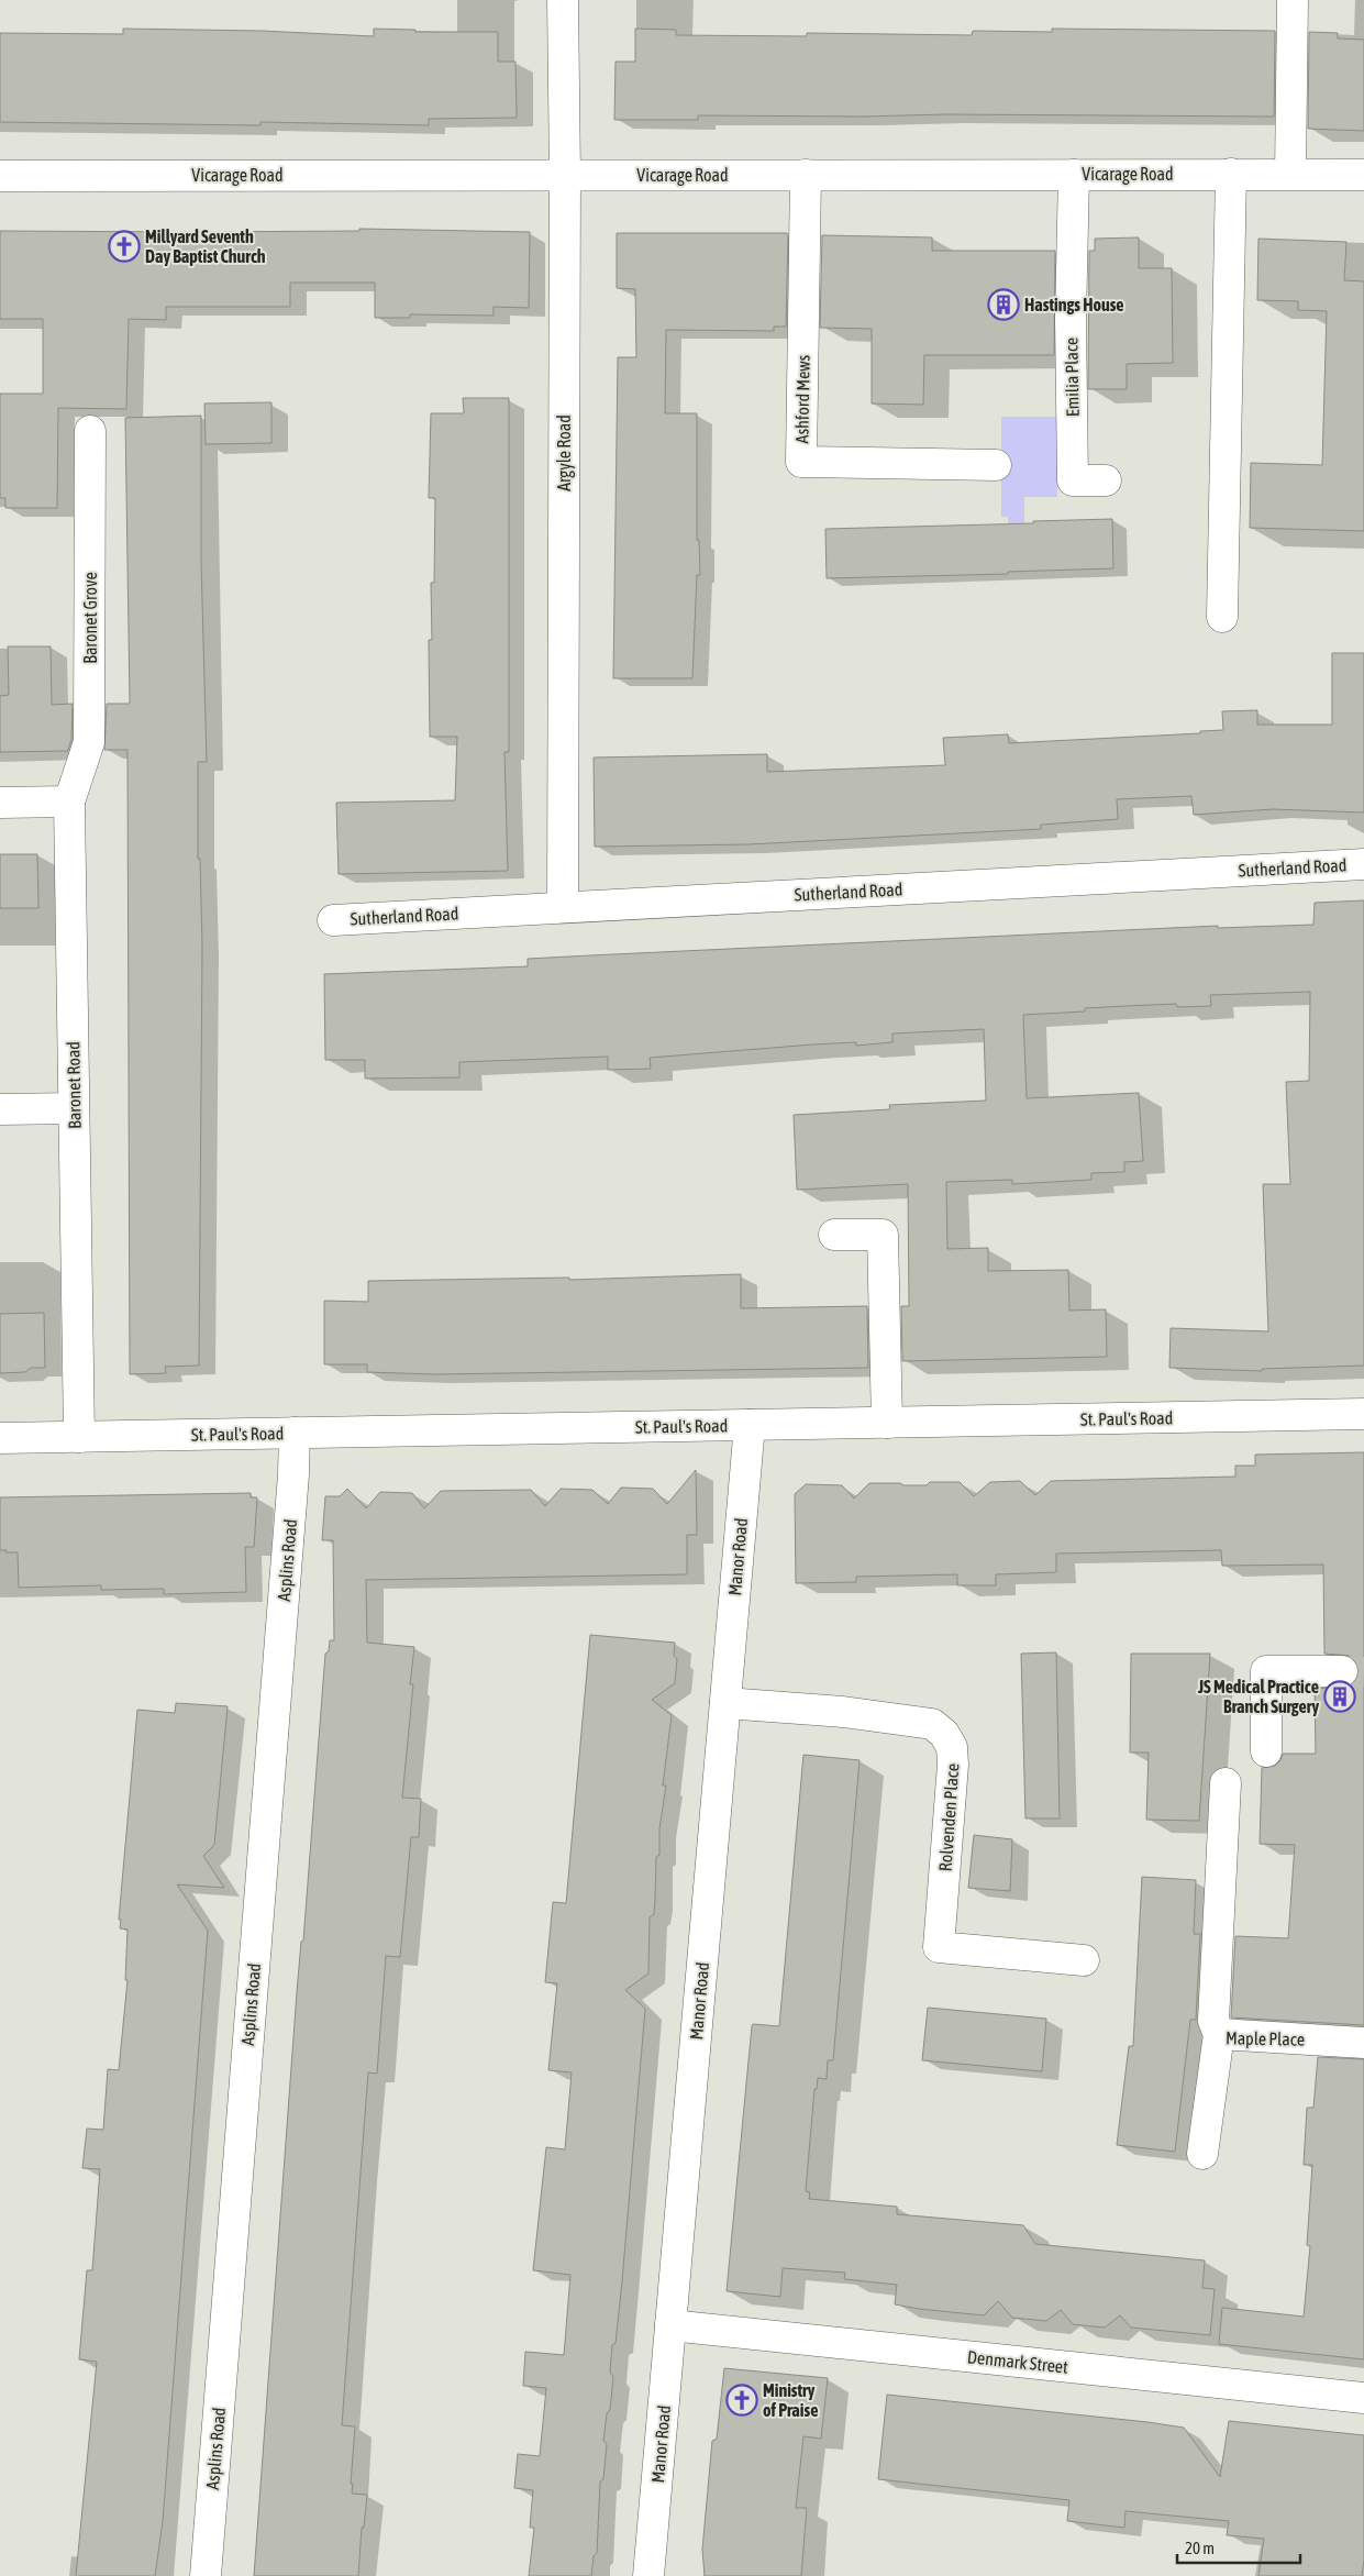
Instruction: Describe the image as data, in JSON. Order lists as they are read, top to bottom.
{
  "streets": {
    "street": [
      "Vicarage Road",
      "Emilia Place",
      "Ashford Mews",
      "Argyle Road",
      "Baronet Grove",
      "Sutherland Road",
      "Baronet Road",
      "St. Paul's Road",
      "Manor Road",
      "Asplins Road",
      "Rolvenden Place",
      "Maple Place",
      "Denmark Street"
    ]
  },
  "crossings": [
    ["Vicarage Road", "Emilia Place"],
    ["Vicarage Road", "Ashford Mews"],
    ["Vicarage Road", "Argyle Road"],
    ["Argyle Road", "Sutherland Road"],
    ["Baronet Grove", "Baronet Road"],
    ["Baronet Road", "St. Paul's Road"],
    ["St. Paul's Road", "Manor Road"],
    ["St. Paul's Road", "Asplins Road"],
    ["Manor Road", "Rolvenden Place"],
    ["Manor Road", "Denmark Street"]
  ],
  "places": {
    "church": ["Millyard Seventh Day Baptist Church", "Ministry of Praise"],
    "building": ["Hastings House", "JS Medical Practice Branch Surgery"]
  },
  "scale_bar": "20 m"
}
